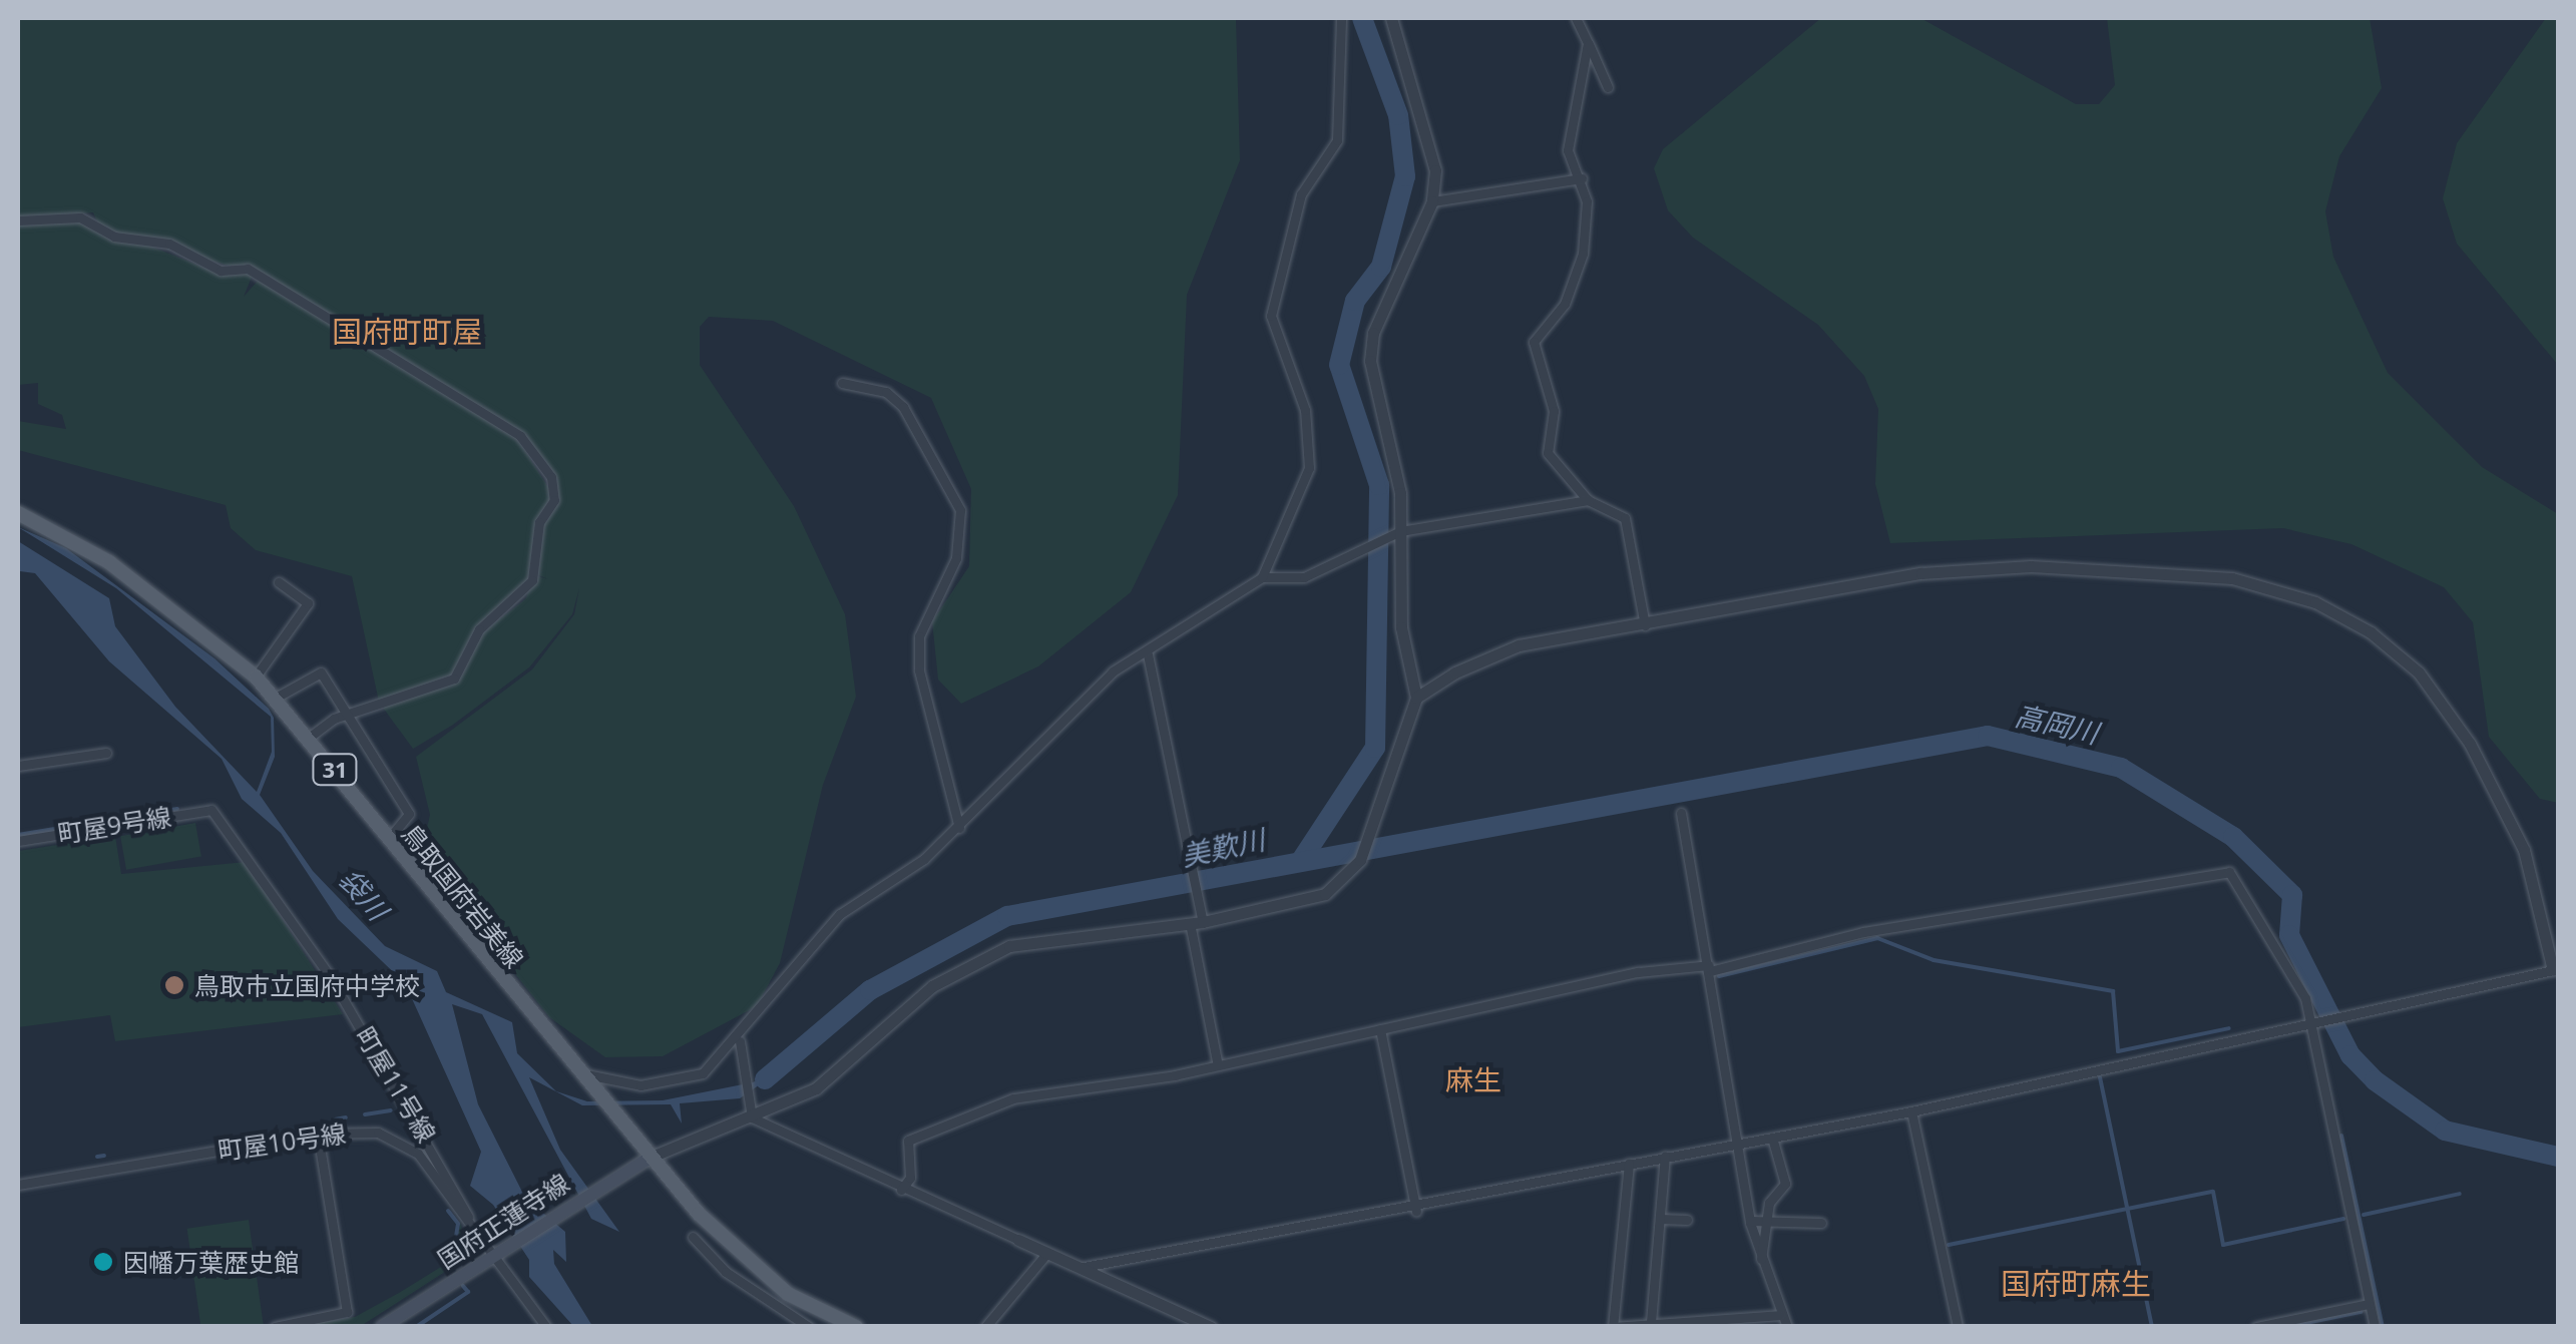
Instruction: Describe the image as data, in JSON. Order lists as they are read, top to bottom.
{
  "streets": {
    "main road": ["31", "鳥取国府岩美線", "国府正蓮寺線"],
    "street": ["町屋9号線", "町屋11号線", "町屋10号線"]
  },
  "crossings": [
    ["町屋9号線", "町屋11号線"],
    ["鳥取国府岩美線", "国府正蓮寺線"],
    ["町屋11号線", "町屋10号線"],
    ["町屋10号線", "国府正蓮寺線"]
  ],
  "districts": ["国府町町屋", "麻生", "国府町麻生"],
  "water": ["高岡川", "美歎川", "袋川"],
  "places": ["鳥取市立国府中学校", "因幡万葉歴史館"]
}
